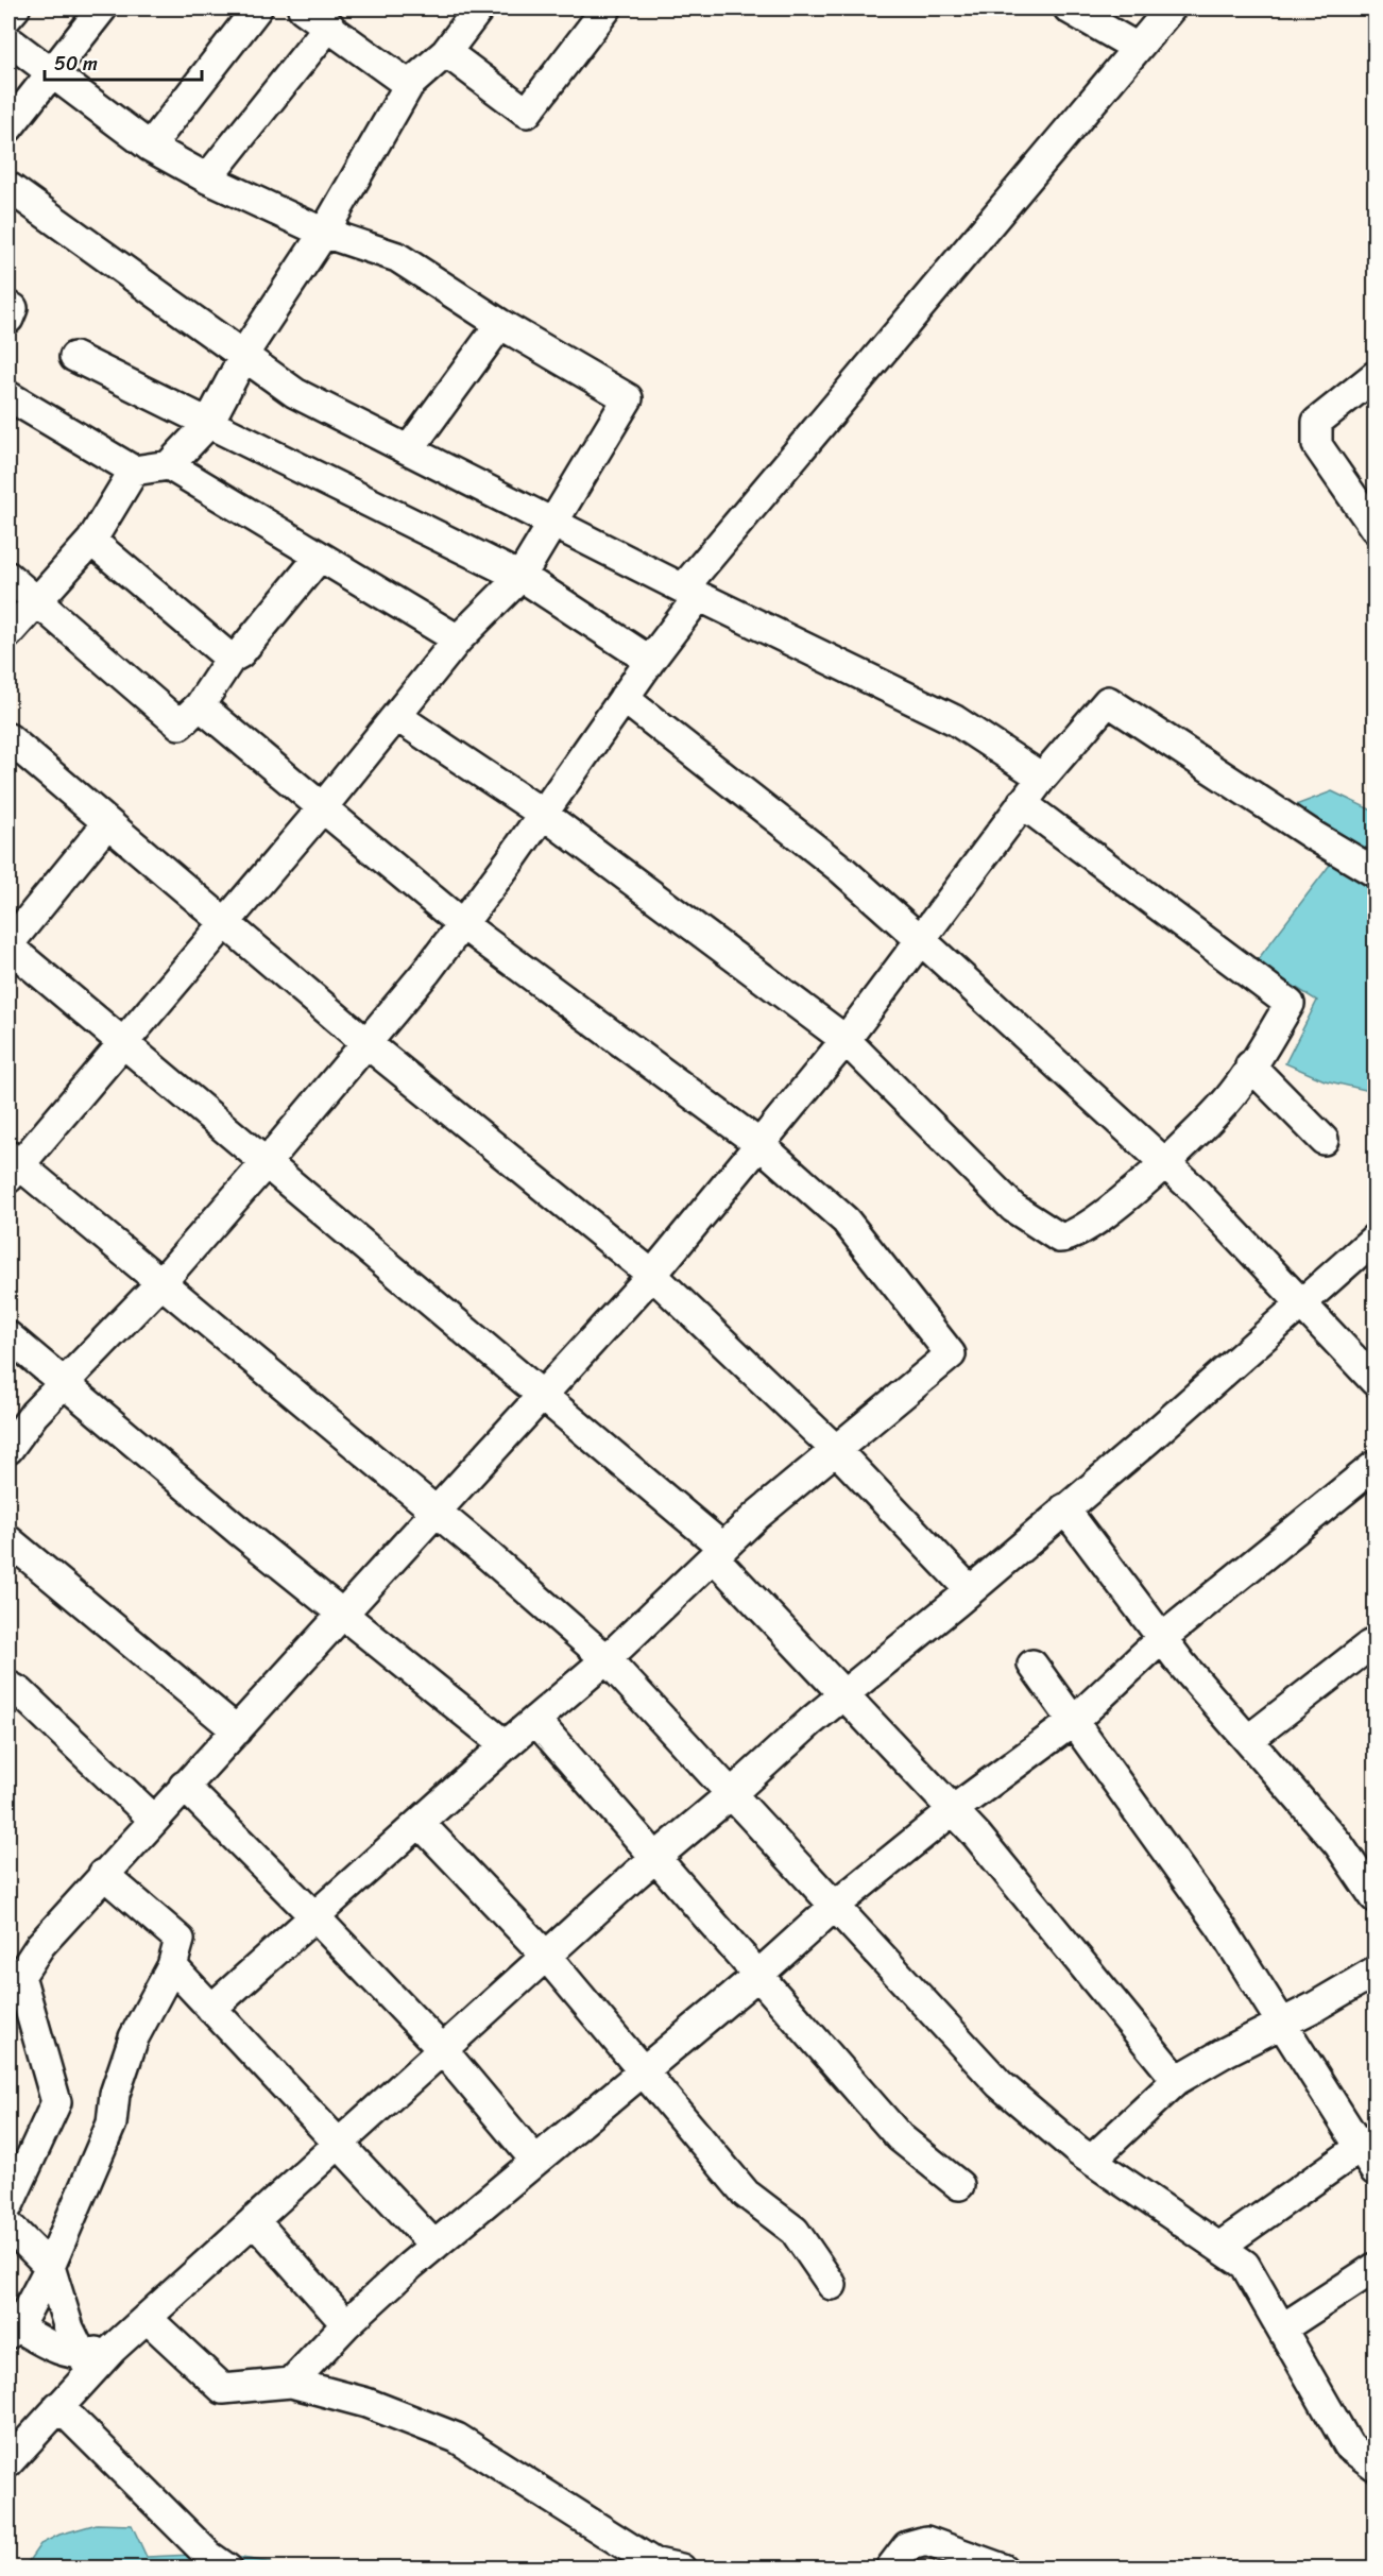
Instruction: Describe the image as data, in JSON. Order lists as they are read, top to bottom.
{
  "scale_bar": "50 m"
}
